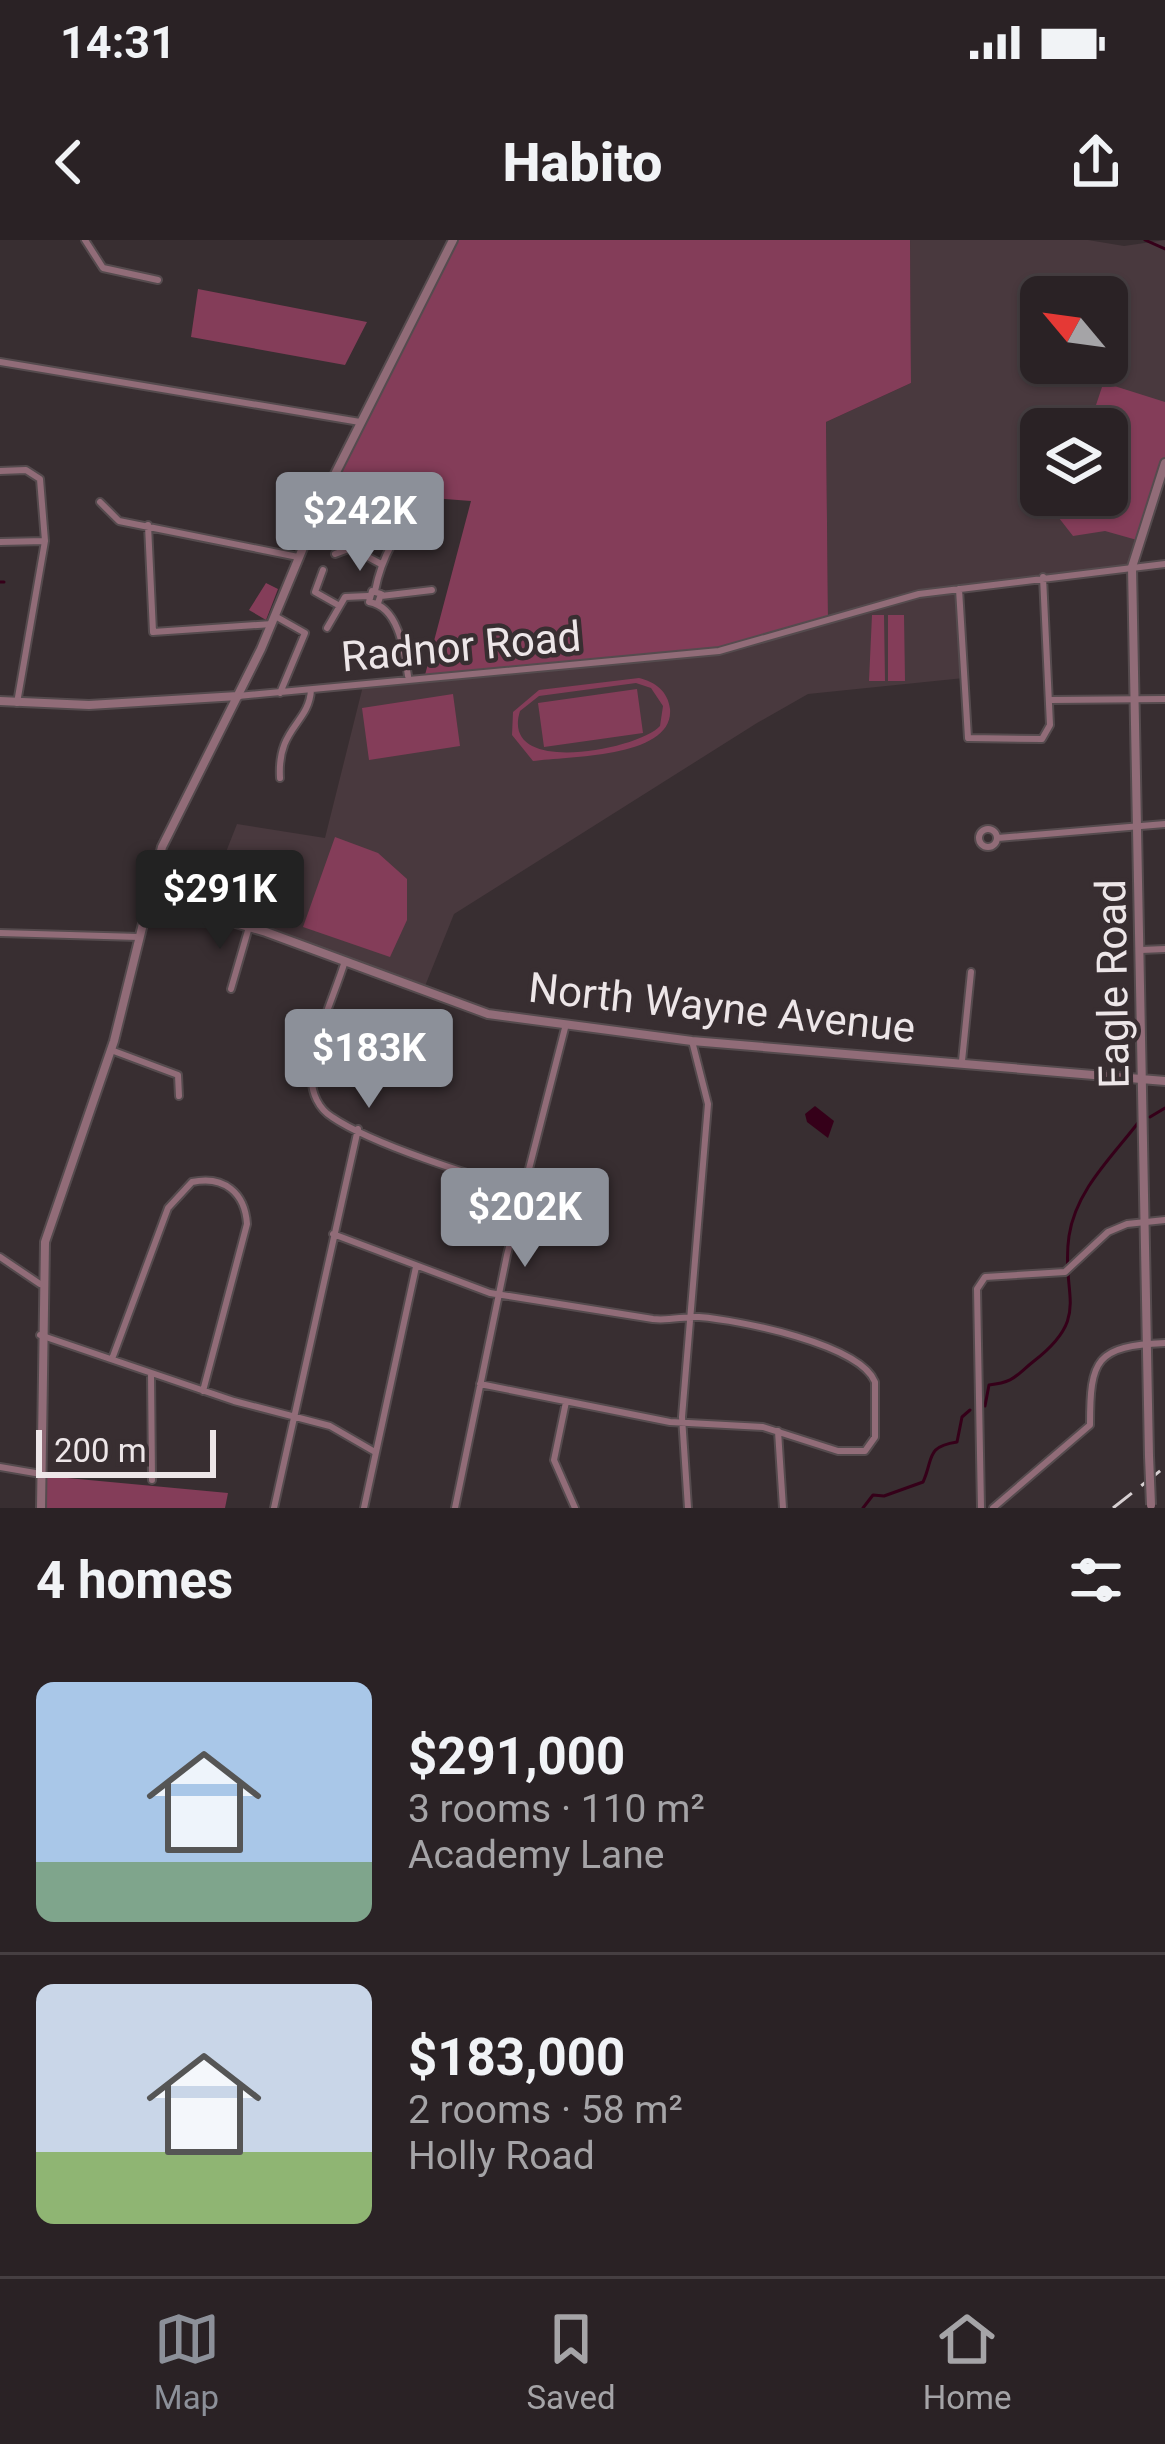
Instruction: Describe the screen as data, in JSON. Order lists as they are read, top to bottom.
{
  "streets": {
    "street": ["Radnor Road", "Eagle Road", "North Wayne Avenue"]
  },
  "crossings": [
    ["Radnor Road", "Eagle Road"],
    ["Eagle Road", "North Wayne Avenue"]
  ],
  "scale_bar": "200 m",
  "north": "top left",
  "page": {
    "status": "14:31",
    "header": "Habito",
    "price": [
      "$242K",
      "$291K",
      "$183K",
      "$202K"
    ],
    "scale": "200 m",
    "heading": "4 homes",
    "list": [
      {
        "name": "$291,000",
        "note": "3 rooms · 110 m² · Academy Lane"
      },
      {
        "name": "$183,000",
        "note": "2 rooms · 58 m² · Holly Road"
      }
    ],
    "tabs": ["Map", "Saved", "Home"]
  }
}
